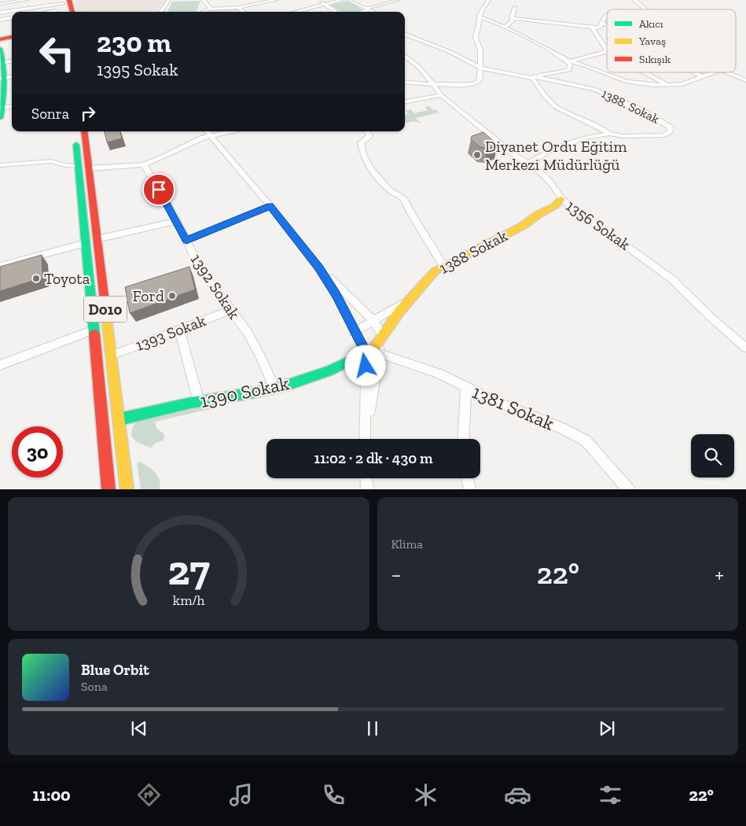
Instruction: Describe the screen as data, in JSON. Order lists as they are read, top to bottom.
{
  "streets": {
    "main road": ["1388 Sokak", "D010", "1390 Sokak"],
    "street": [
      "1388. Sokak",
      "1356 Sokak",
      "1392 Sokak",
      "1393 Sokak",
      "1381 Sokak"
    ]
  },
  "crossings": [
    ["1388. Sokak", "1356 Sokak"],
    ["1356 Sokak", "1388 Sokak"],
    ["1388 Sokak", "1390 Sokak"],
    ["1392 Sokak", "1393 Sokak"],
    ["1392 Sokak", "1390 Sokak"],
    ["D010", "1393 Sokak"],
    ["D010", "1390 Sokak"]
  ],
  "places": ["Diyanet Ordu Eğitim Merkezi Müdürlüğü", "Toyota", "Ford"],
  "legend": ["Akıcı", "Yavaş", "Sıkışık"],
  "page": {
    "turn": ["230 m", "1395 Sokak"],
    "then": "Sonra",
    "limit": "30",
    "trip": "11:02 · 2 dk · 430 m",
    "tile": "Klima",
    "heat": ["−", "22°", "+"],
    "song": ["Blue Orbit", "Sona"],
    "tabs": ["11:00", "22°"],
    "gauge": ["27", "km/h"]
  }
}
